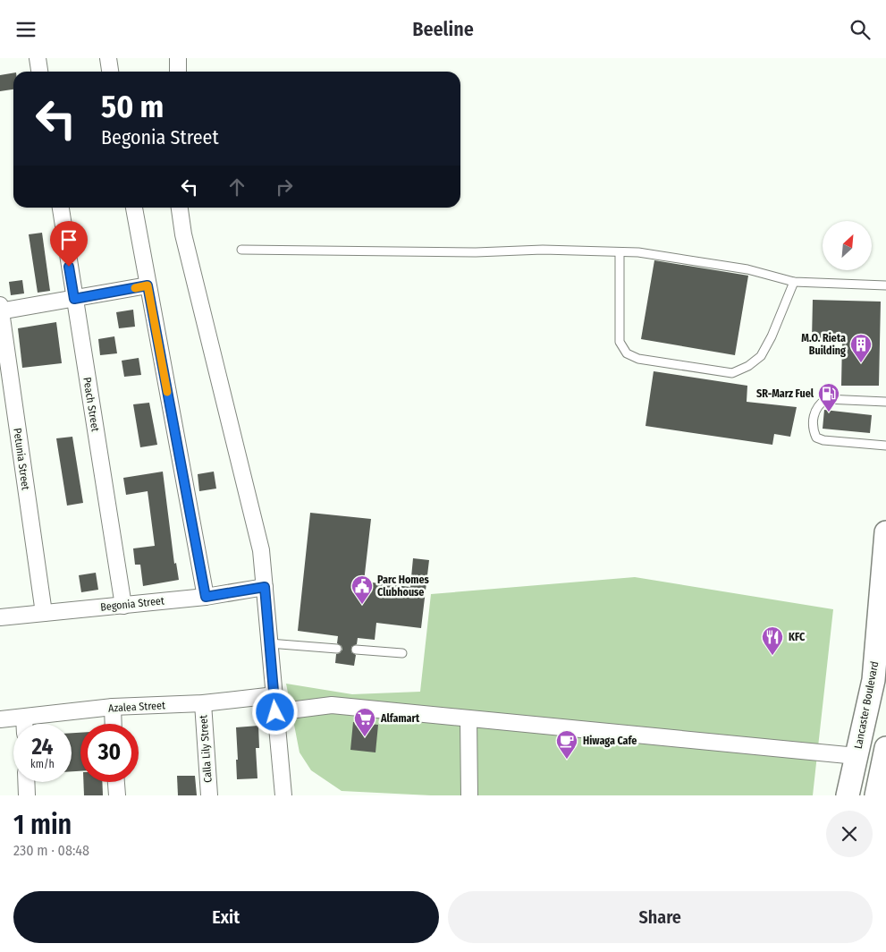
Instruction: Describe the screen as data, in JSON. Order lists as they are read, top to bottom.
{
  "streets": {
    "main road": ["Lancaster Boulevard"],
    "street": [
      "Peach Street",
      "Petunia Street",
      "Begonia Street",
      "Azalea Street",
      "Calla Lily Street"
    ]
  },
  "crossings": [
    ["Peach Street", "Begonia Street"],
    ["Petunia Street", "Begonia Street"],
    ["Azalea Street", "Calla Lily Street"]
  ],
  "places": {
    "building": ["M.O. Rieta Building"],
    "fuel station": ["SR-Marz Fuel"],
    "public building": ["Parc Homes Clubhouse"],
    "restaurant": ["KFC"],
    "supermarket": ["Alfamart"],
    "cafe": ["Hiwaga Cafe"]
  },
  "north": "top right",
  "page": {
    "header": "Beeline",
    "turn": ["50 m", "Begonia Street"],
    "speed": "24 km/h",
    "limit": "30",
    "heading": ["1 min", "230 m · 08:48"],
    "buttons": ["Exit", "Share"]
  }
}
